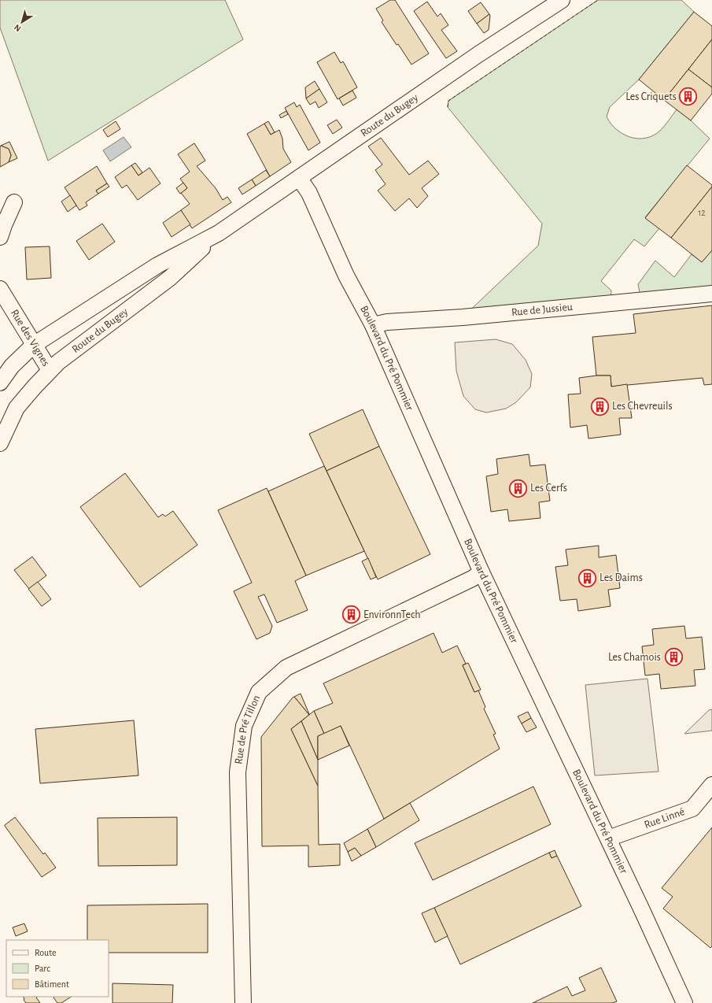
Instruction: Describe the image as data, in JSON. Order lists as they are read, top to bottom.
{
  "streets": {
    "street": [
      "Route du Bugey",
      "Rue de Jussieu",
      "Rue des Vignes",
      "Boulevard du Pré Pommier",
      "Rue de Pré Tillon",
      "Rue Linné"
    ]
  },
  "crossings": [
    ["Route du Bugey", "Rue des Vignes"],
    ["Route du Bugey", "Boulevard du Pré Pommier"],
    ["Rue de Jussieu", "Boulevard du Pré Pommier"],
    ["Boulevard du Pré Pommier", "Rue de Pré Tillon"],
    ["Boulevard du Pré Pommier", "Rue Linné"]
  ],
  "places": {
    "building": [
      "Les Criquets",
      "Les Chevreuils",
      "Les Cerfs",
      "Les Daims",
      "EnvironnTech",
      "Les Chamois"
    ]
  },
  "house_numbers": ["12"],
  "legend": ["Route", "Parc", "Bâtiment"],
  "north": "bottom left"
}
